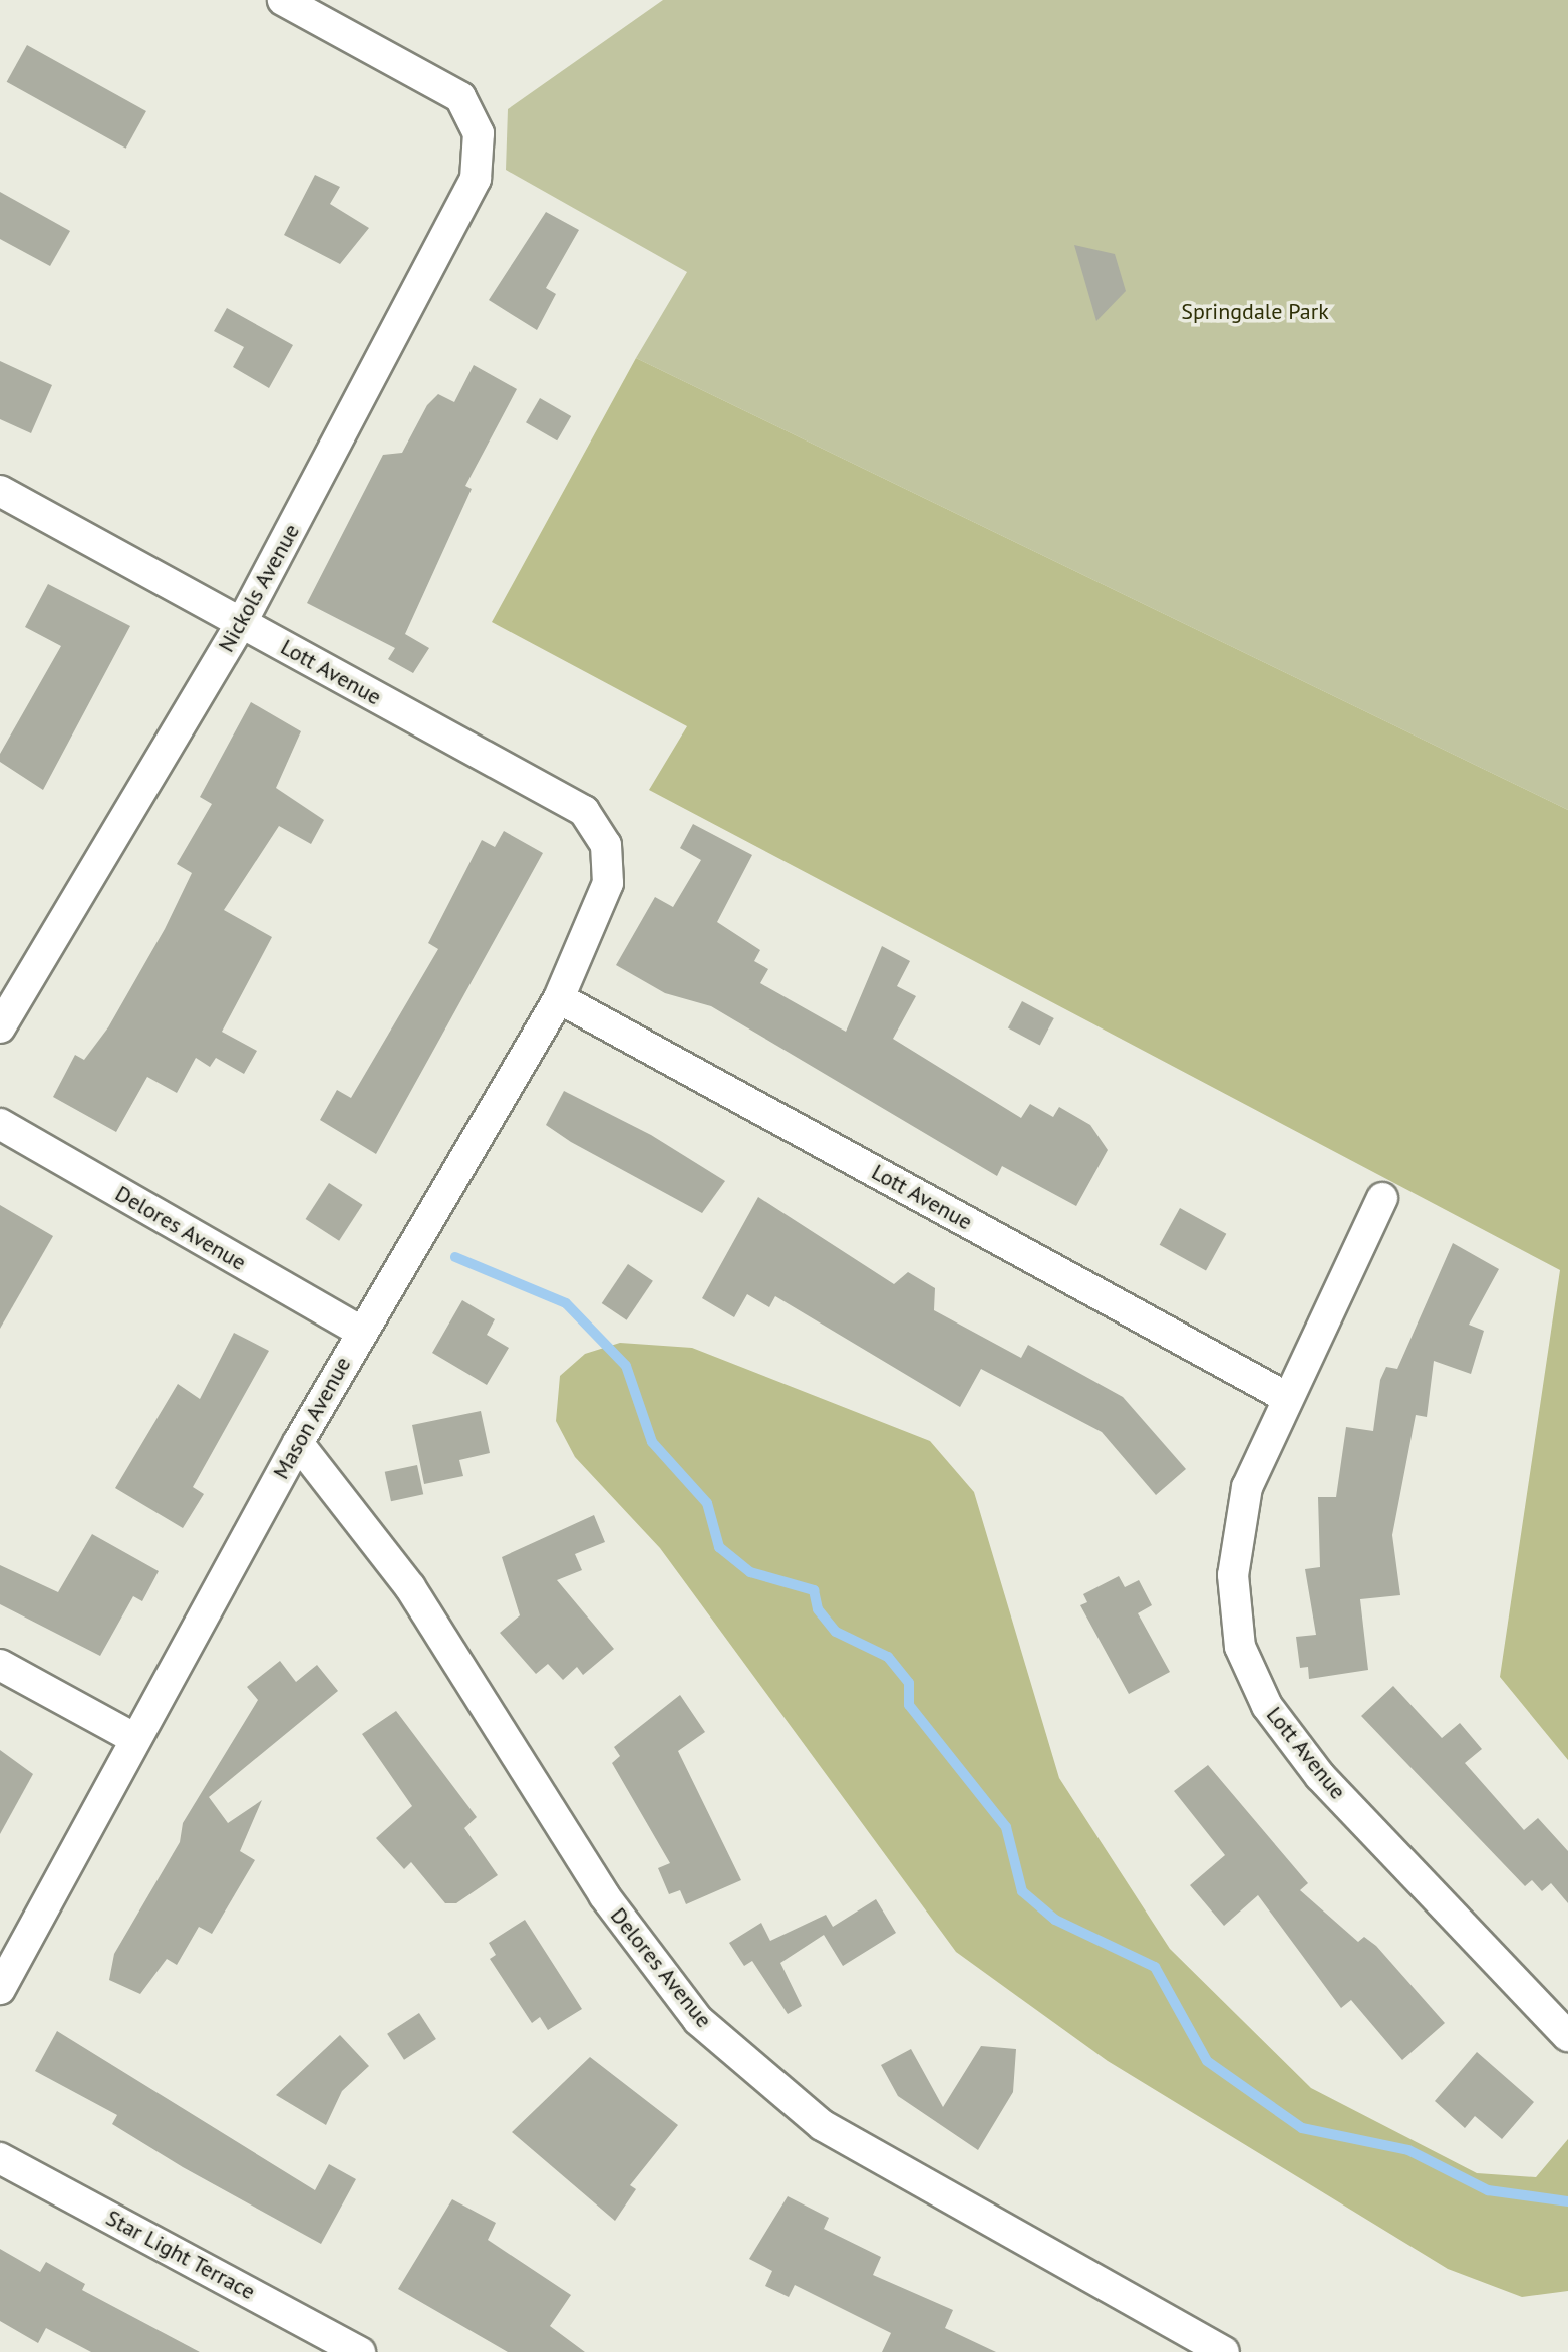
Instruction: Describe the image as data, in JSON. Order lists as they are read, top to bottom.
{
  "streets": {
    "street": [
      "Nickols Avenue",
      "Lott Avenue",
      "Delores Avenue",
      "Mason Avenue",
      "Star Light Terrace"
    ]
  },
  "crossings": [
    ["Nickols Avenue", "Lott Avenue"],
    ["Lott Avenue", "Mason Avenue"],
    ["Delores Avenue", "Mason Avenue"]
  ],
  "parks": ["Springdale Park"]
}
